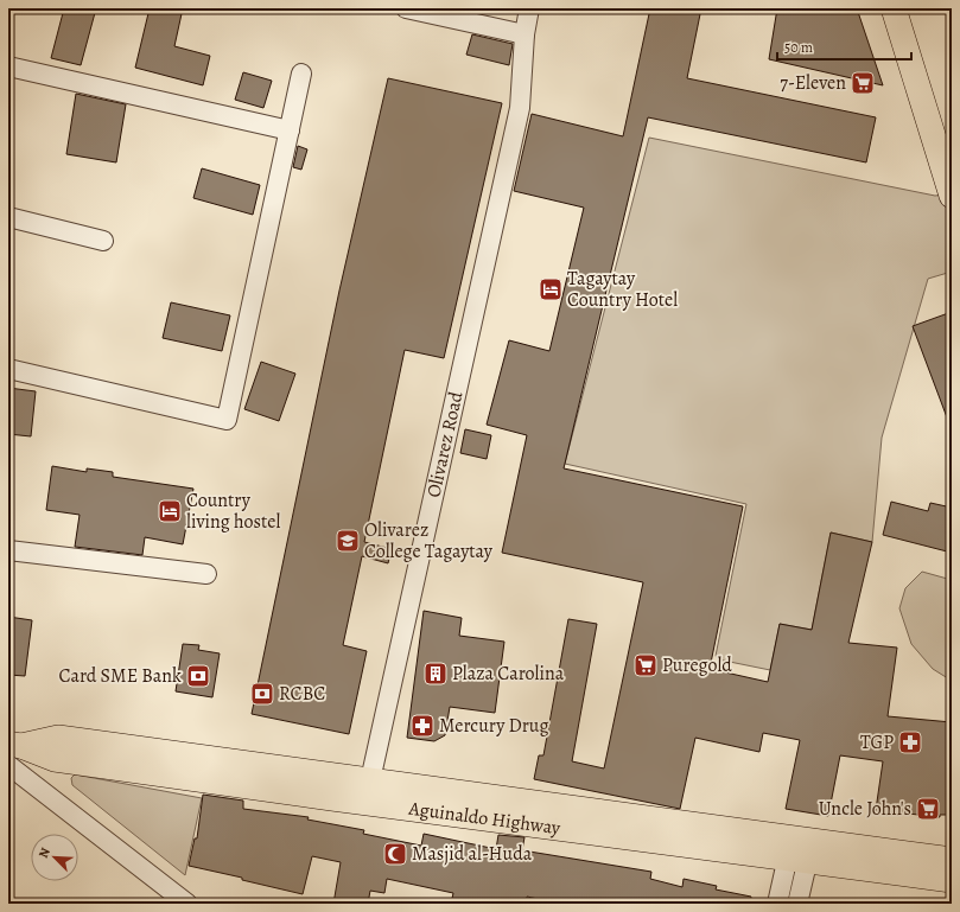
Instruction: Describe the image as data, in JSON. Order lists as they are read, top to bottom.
{
  "streets": {
    "main road": ["Aguinaldo Highway"],
    "street": ["Olivarez Road"]
  },
  "crossings": [
    ["Olivarez Road", "Aguinaldo Highway"]
  ],
  "places": {
    "supermarket": ["7-Eleven", "Puregold", "Uncle John's"],
    "hotel": ["Tagaytay Country Hotel", "Country living hostel"],
    "school or university": ["Olivarez College Tagaytay"],
    "building": ["Plaza Carolina"],
    "bank": ["Card SME Bank", "RCBC"],
    "pharmacy": ["Mercury Drug", "TGP"],
    "mosque": ["Masjid al-Huda"]
  },
  "scale_bar": "50 m",
  "north": "top left"
}
